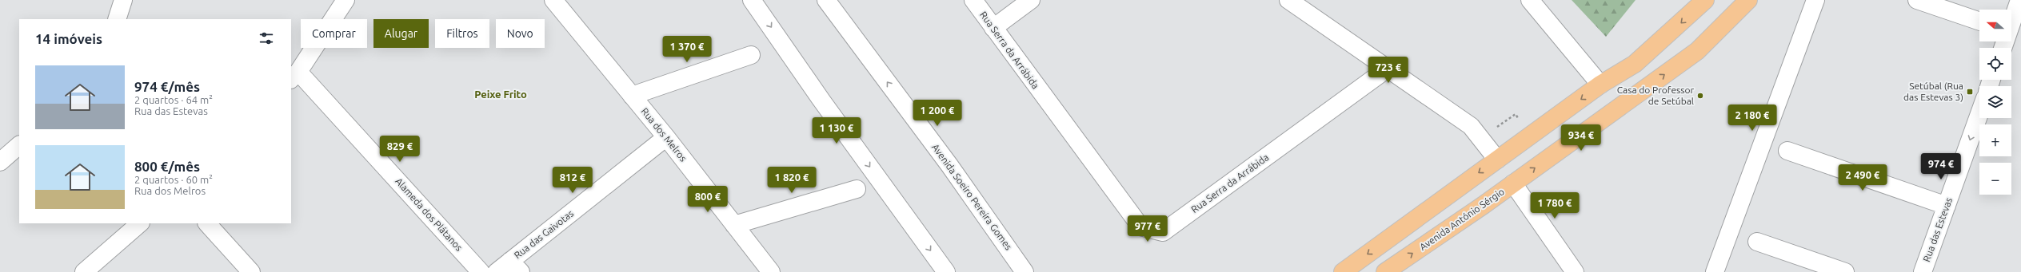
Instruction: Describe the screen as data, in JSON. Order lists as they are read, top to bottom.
{
  "streets": {
    "main road": ["Avenida António Sérgio"],
    "street": [
      "Rua Serra da Arrábida",
      "Rua dos Melros",
      "Avenida Soeiro Pereira Gomes",
      "Alameda dos Plátanos",
      "Rua das Estevas",
      "Rua das Gaivotas"
    ]
  },
  "crossings": [
    ["Rua dos Melros", "Rua das Gaivotas"]
  ],
  "one_way": ["Rua das Estevas"],
  "districts": ["Peixe Frito"],
  "places": {
    "transit": ["Setúbal (Rua das Estevas 3)"],
    "other": ["Casa do Professor de Setúbal"]
  },
  "north": "left",
  "page": {
    "map_buttons": ["+", "−"],
    "chip": [
      "Comprar",
      "Alugar",
      "Filtros",
      "Novo"
    ],
    "heading": "14 imóveis",
    "price": [
      "1 370 €",
      "723 €",
      "1 200 €",
      "2 180 €",
      "1 130 €",
      "934 €",
      "829 €",
      "974 €",
      "2 490 €",
      "812 €",
      "1 820 €",
      "800 €",
      "1 780 €",
      "977 €"
    ],
    "list": [
      {
        "name": "974 €/mês",
        "note": "2 quartos · 64 m² · Rua das Estevas"
      },
      {
        "name": "800 €/mês",
        "note": "2 quartos · 60 m² · Rua dos Melros"
      }
    ]
  }
}
